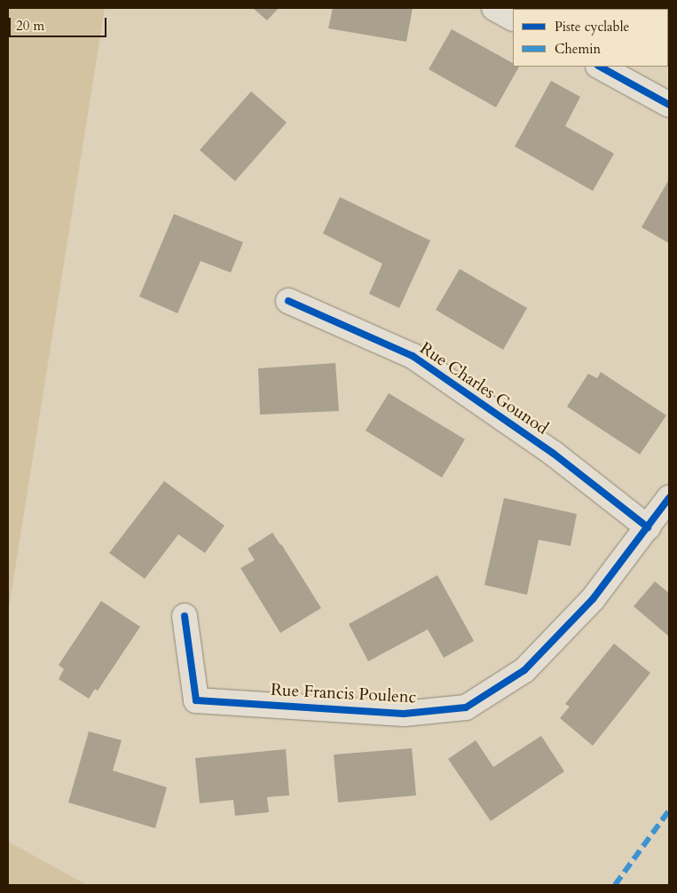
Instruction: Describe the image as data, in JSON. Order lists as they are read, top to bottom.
{
  "streets": {
    "street": ["Rue Charles Gounod", "Rue Francis Poulenc"]
  },
  "crossings": [
    ["Rue Charles Gounod", "Rue Francis Poulenc"]
  ],
  "legend": ["Piste cyclable", "Chemin"],
  "scale_bar": "20 m"
}
